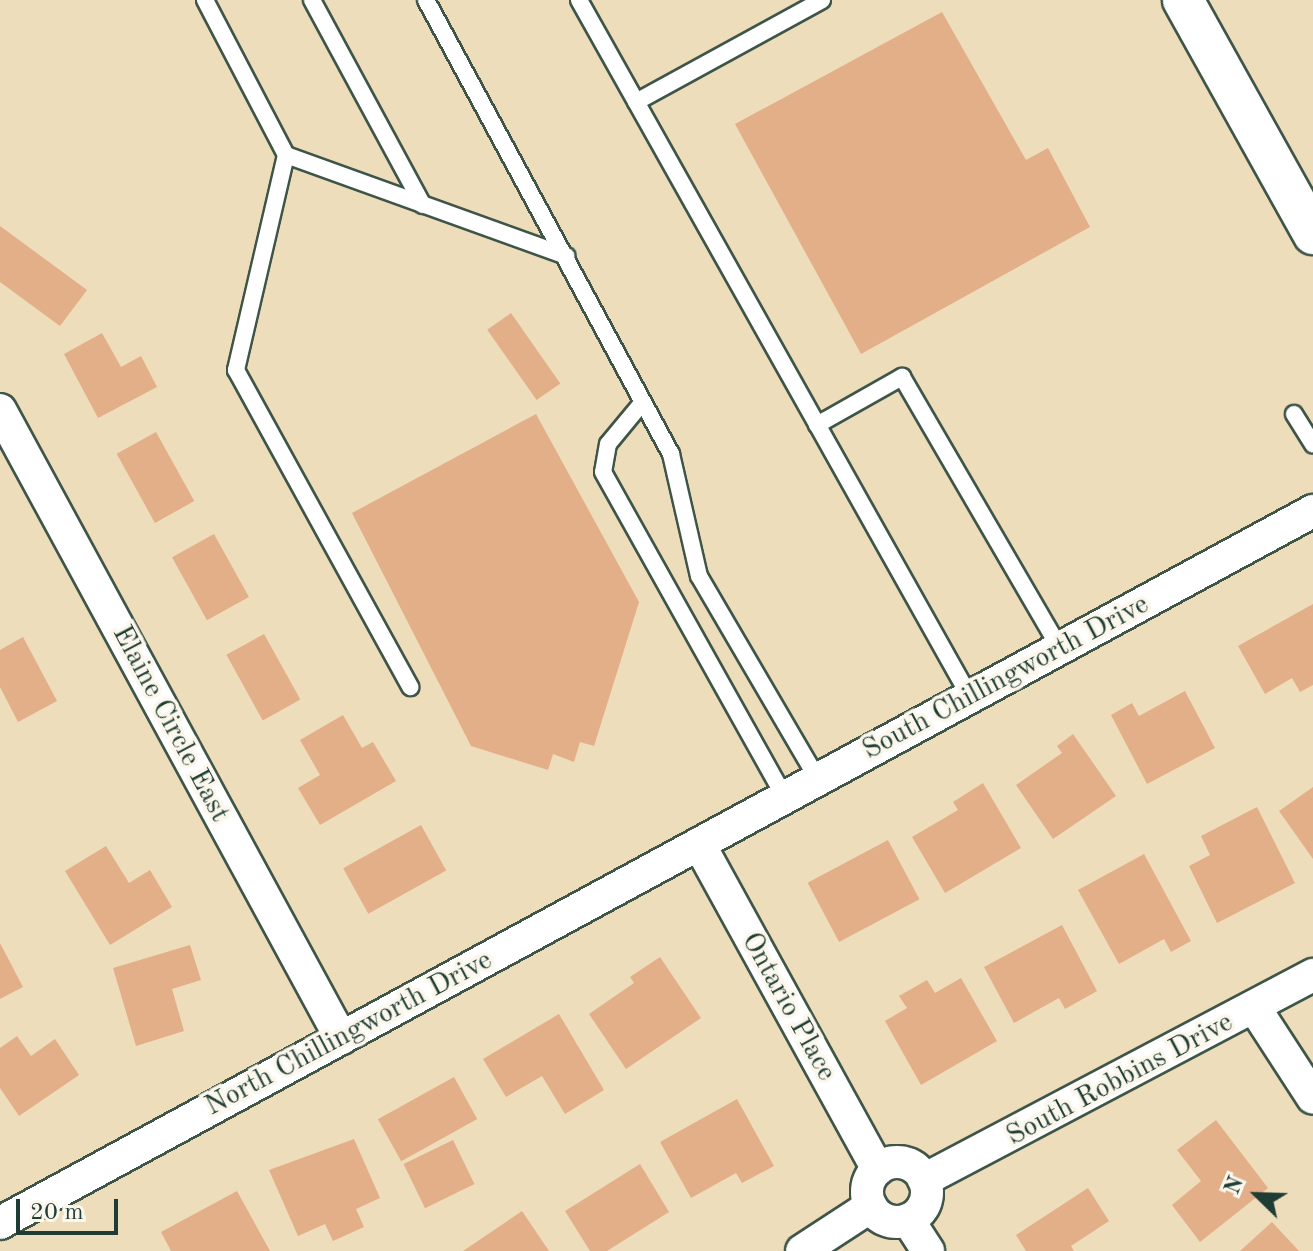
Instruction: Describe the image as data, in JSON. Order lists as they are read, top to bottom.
{
  "streets": {
    "street": [
      "South Chillingworth Drive",
      "Elaine Circle East",
      "Ontario Place",
      "North Chillingworth Drive",
      "South Robbins Drive"
    ]
  },
  "crossings": [
    ["South Chillingworth Drive", "Ontario Place"],
    ["South Chillingworth Drive", "North Chillingworth Drive"],
    ["Elaine Circle East", "North Chillingworth Drive"],
    ["Ontario Place", "North Chillingworth Drive"],
    ["Ontario Place", "South Robbins Drive"]
  ],
  "scale_bar": "20 m",
  "north": "top left"
}
